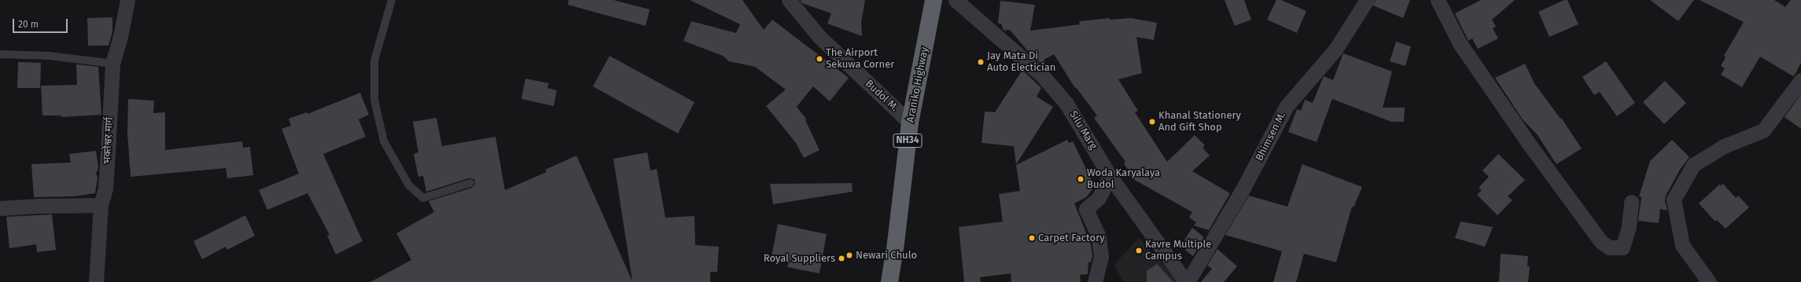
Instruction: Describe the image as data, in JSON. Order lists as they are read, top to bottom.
{
  "streets": {
    "highway": ["Araniko Highway", "NH34"],
    "street": [
      "Budol M.",
      "Silu Marg",
      "Bhimsen M.",
      "भक्तेश्वर मार्ग"
    ]
  },
  "crossings": [
    ["Araniko Highway", "Budol M."],
    ["Silu Marg", "Bhimsen M."]
  ],
  "places": [
    "The Airport Sekuwa Corner",
    "Jay Mata Di Auto Electician",
    "Khanal Stationery And Gift Shop",
    "Woda Karyalaya Budol",
    "Carpet Factory",
    "Kavre Multiple Campus",
    "Newari Chulo",
    "Royal Suppliers"
  ],
  "scale_bar": "20 m"
}
